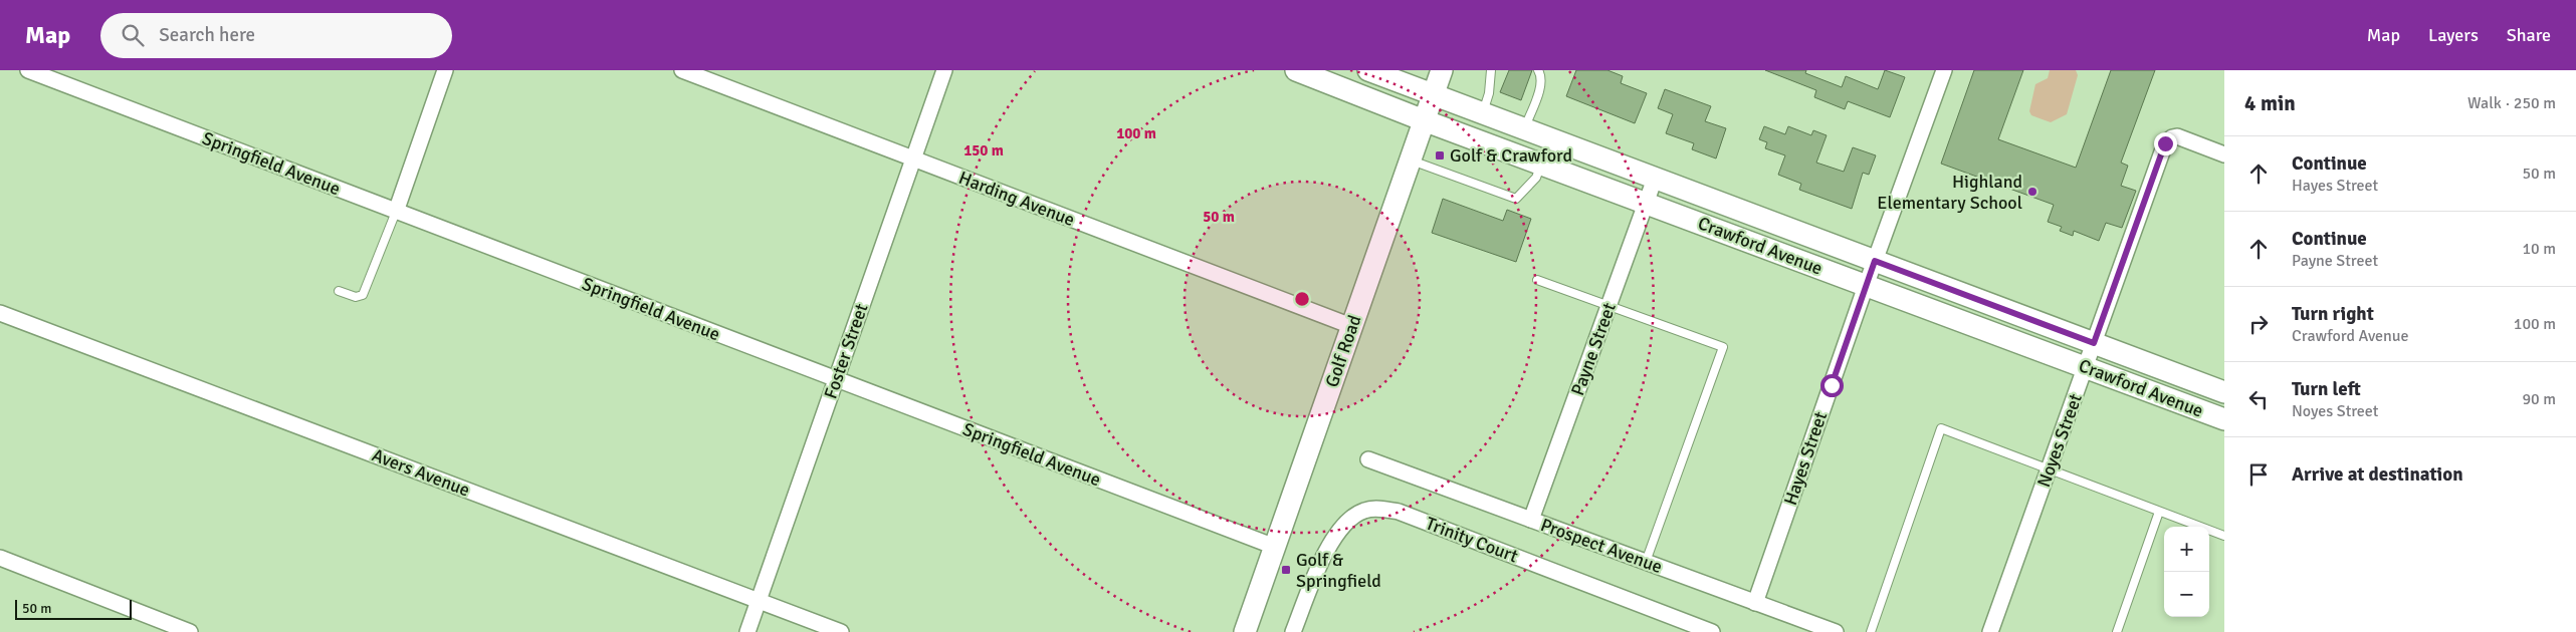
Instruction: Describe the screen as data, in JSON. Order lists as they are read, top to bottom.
{
  "streets": {
    "main road": ["Crawford Avenue", "Golf Road"],
    "street": [
      "Springfield Avenue",
      "Harding Avenue",
      "Payne Street",
      "Foster Street",
      "Noyes Street",
      "Hayes Street",
      "Avers Avenue",
      "Trinity Court",
      "Prospect Avenue"
    ]
  },
  "crossings": [
    ["Springfield Avenue", "Foster Street"],
    ["Springfield Avenue", "Golf Road"],
    ["Harding Avenue", "Foster Street"],
    ["Harding Avenue", "Golf Road"],
    ["Crawford Avenue", "Payne Street"],
    ["Crawford Avenue", "Golf Road"],
    ["Crawford Avenue", "Noyes Street"],
    ["Crawford Avenue", "Hayes Street"],
    ["Payne Street", "Prospect Avenue"],
    ["Foster Street", "Avers Avenue"],
    ["Hayes Street", "Prospect Avenue"]
  ],
  "places": {
    "transit": ["Golf & Crawford", "Golf & Springfield"],
    "other": ["Highland Elementary School"]
  },
  "scale_bar": "50 m",
  "page": {
    "header": "Map",
    "search": "Search here",
    "nav": ["Map", "Layers", "Share"],
    "heading": ["4 min", "Walk · 250 m"],
    "list": [
      ["Continue", "Hayes Street", "50 m"],
      ["Continue", "Payne Street", "10 m"],
      ["Turn right", "Crawford Avenue", "100 m"],
      ["Turn left", "Noyes Street", "90 m"],
      "Arrive at destination"
    ],
    "map_buttons": ["+", "−"],
    "scale": "50 m"
  },
  "rings": ["100 m", "150 m", "50 m"]
}
